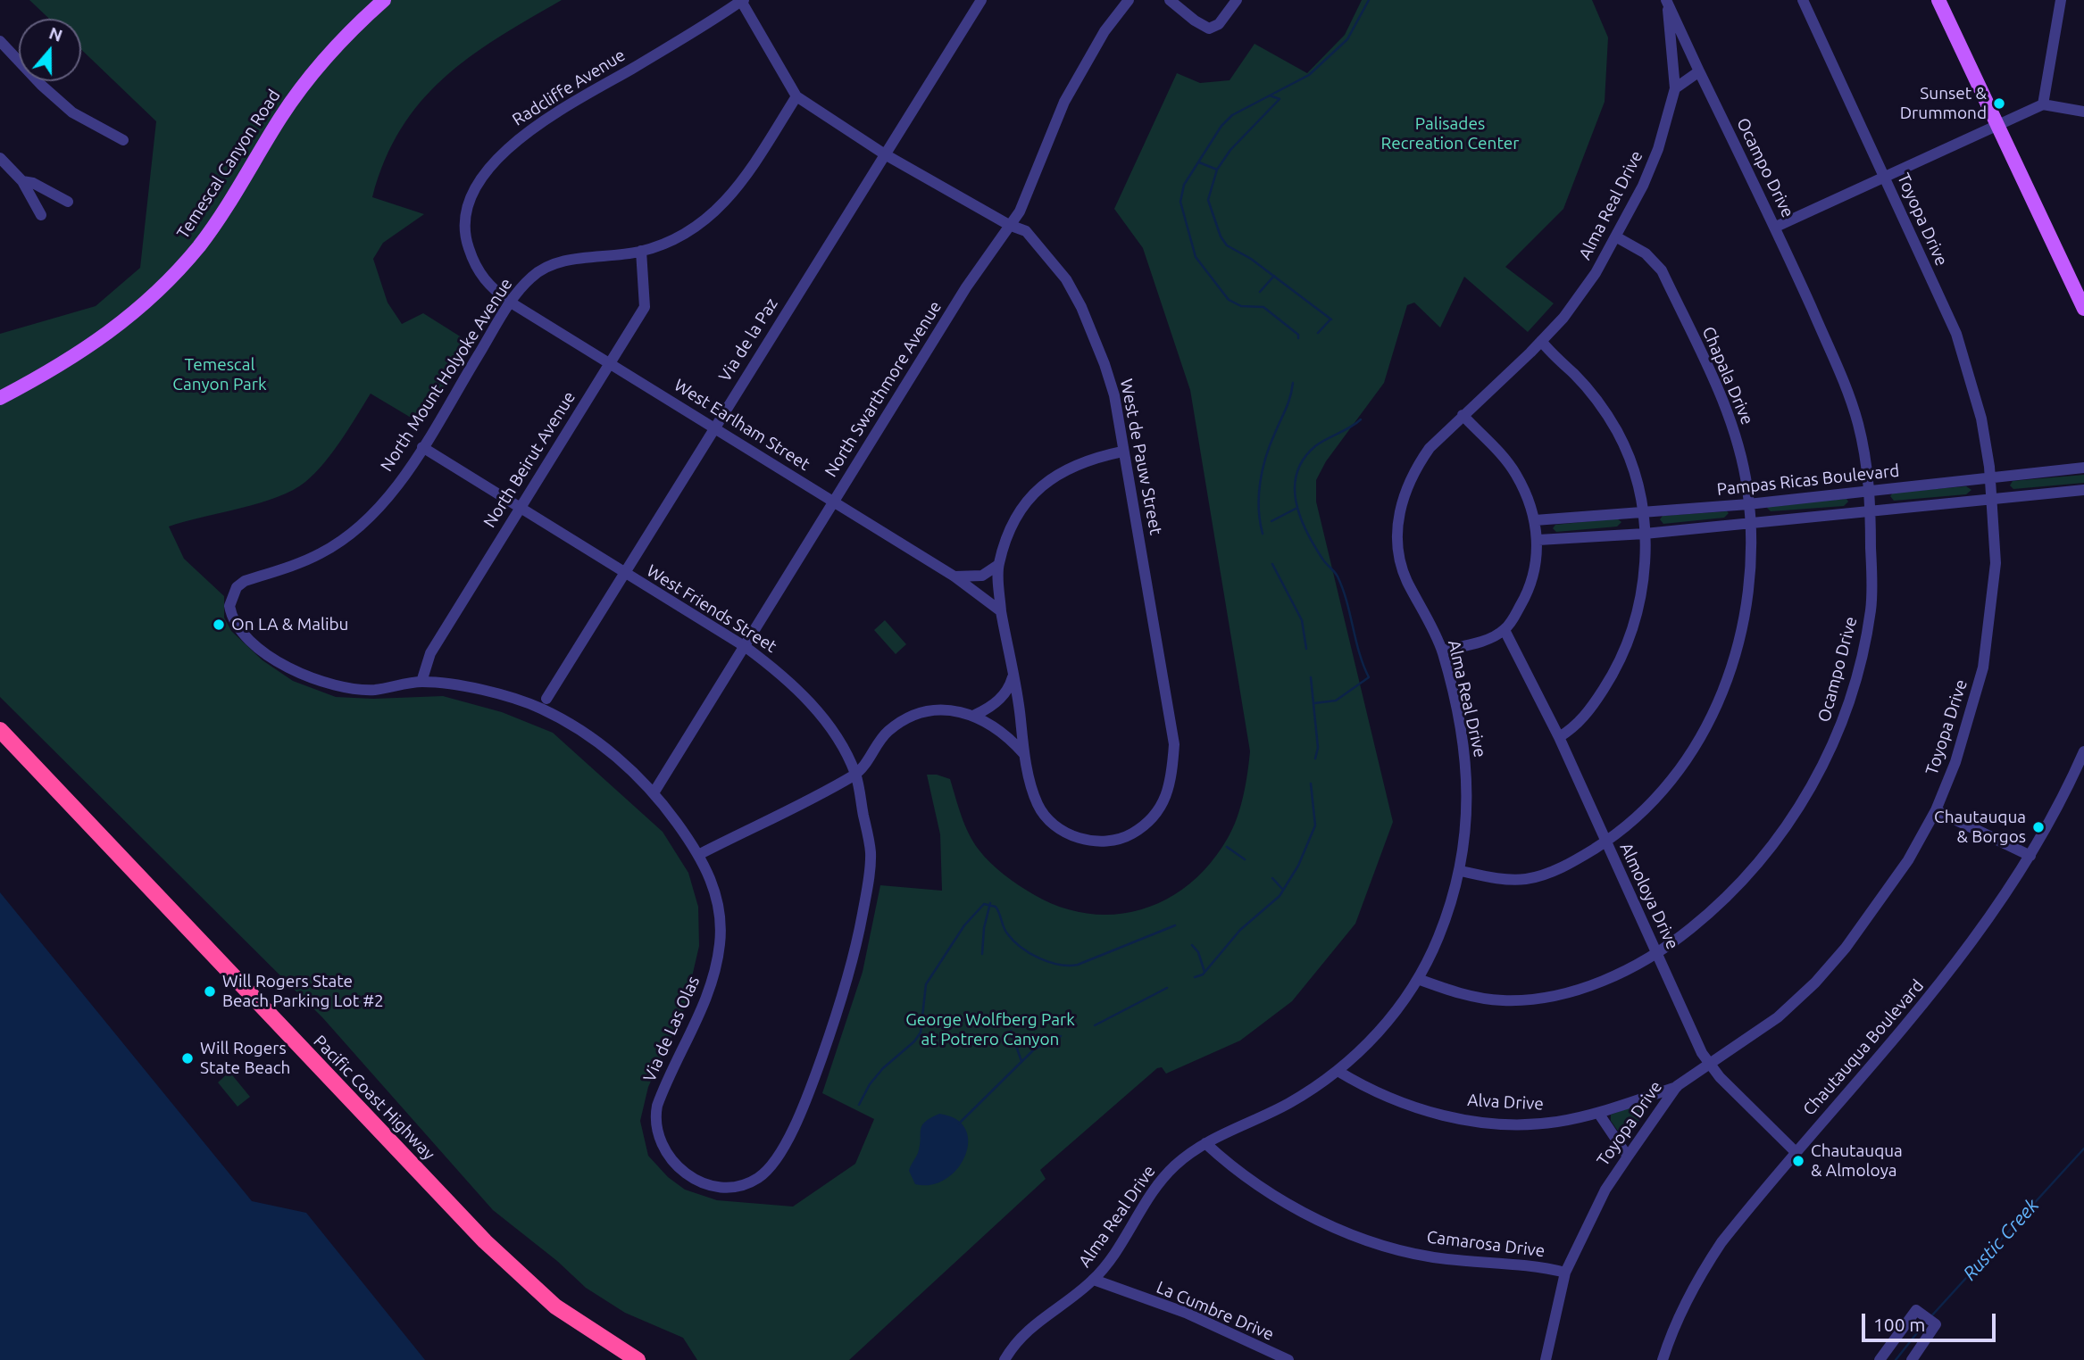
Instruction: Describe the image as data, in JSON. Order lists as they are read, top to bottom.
{
  "streets": {
    "highway": ["Pacific Coast Highway"],
    "main road": ["Temescal Canyon Road"],
    "street": [
      "Radcliffe Avenue",
      "Ocampo Drive",
      "Alma Real Drive",
      "Toyopa Drive",
      "Via de la Paz",
      "North Mount Holyoke Avenue",
      "Chapala Drive",
      "North Swarthmore Avenue",
      "West Earlham Street",
      "West de Pauw Street",
      "North Beirut Avenue",
      "Pampas Ricas Boulevard",
      "West Friends Street",
      "Almoloya Drive",
      "Via de Las Olas",
      "Chautauqua Boulevard",
      "Alva Drive",
      "Camarosa Drive",
      "La Cumbre Drive"
    ]
  },
  "crossings": [
    ["Radcliffe Avenue", "North Mount Holyoke Avenue"],
    ["Radcliffe Avenue", "West Earlham Street"],
    ["Ocampo Drive", "Alma Real Drive"],
    ["Ocampo Drive", "Pampas Ricas Boulevard"],
    ["Ocampo Drive", "Almoloya Drive"],
    ["Alma Real Drive", "Chapala Drive"],
    ["Alma Real Drive", "Alva Drive"],
    ["Alma Real Drive", "Camarosa Drive"],
    ["Alma Real Drive", "La Cumbre Drive"],
    ["Toyopa Drive", "Pampas Ricas Boulevard"],
    ["Toyopa Drive", "Almoloya Drive"],
    ["Toyopa Drive", "Alva Drive"],
    ["Toyopa Drive", "Camarosa Drive"],
    ["Via de la Paz", "West Earlham Street"],
    ["Via de la Paz", "West Friends Street"],
    ["North Mount Holyoke Avenue", "West Earlham Street"],
    ["North Mount Holyoke Avenue", "North Beirut Avenue"],
    ["North Mount Holyoke Avenue", "West Friends Street"],
    ["North Mount Holyoke Avenue", "Via de Las Olas"],
    ["Chapala Drive", "Pampas Ricas Boulevard"],
    ["Chapala Drive", "Almoloya Drive"],
    ["North Swarthmore Avenue", "West Earlham Street"],
    ["North Swarthmore Avenue", "West Friends Street"],
    ["North Swarthmore Avenue", "Via de Las Olas"],
    ["West Earlham Street", "North Beirut Avenue"],
    ["North Beirut Avenue", "West Friends Street"],
    ["North Beirut Avenue", "Via de Las Olas"],
    ["West Friends Street", "Via de Las Olas"],
    ["Almoloya Drive", "Chautauqua Boulevard"]
  ],
  "water": ["Rustic Creek"],
  "parks": ["Palisades Recreation Center", "Temescal Canyon Park", "George Wolfberg Park at Potrero Canyon"],
  "places": [
    "Sunset & Drummond",
    "On LA & Malibu",
    "Chautauqua & Borgos",
    "Will Rogers State Beach Parking Lot #2",
    "Will Rogers State Beach",
    "Chautauqua & Almoloya"
  ],
  "scale_bar": "100 m",
  "north": "top"
}
